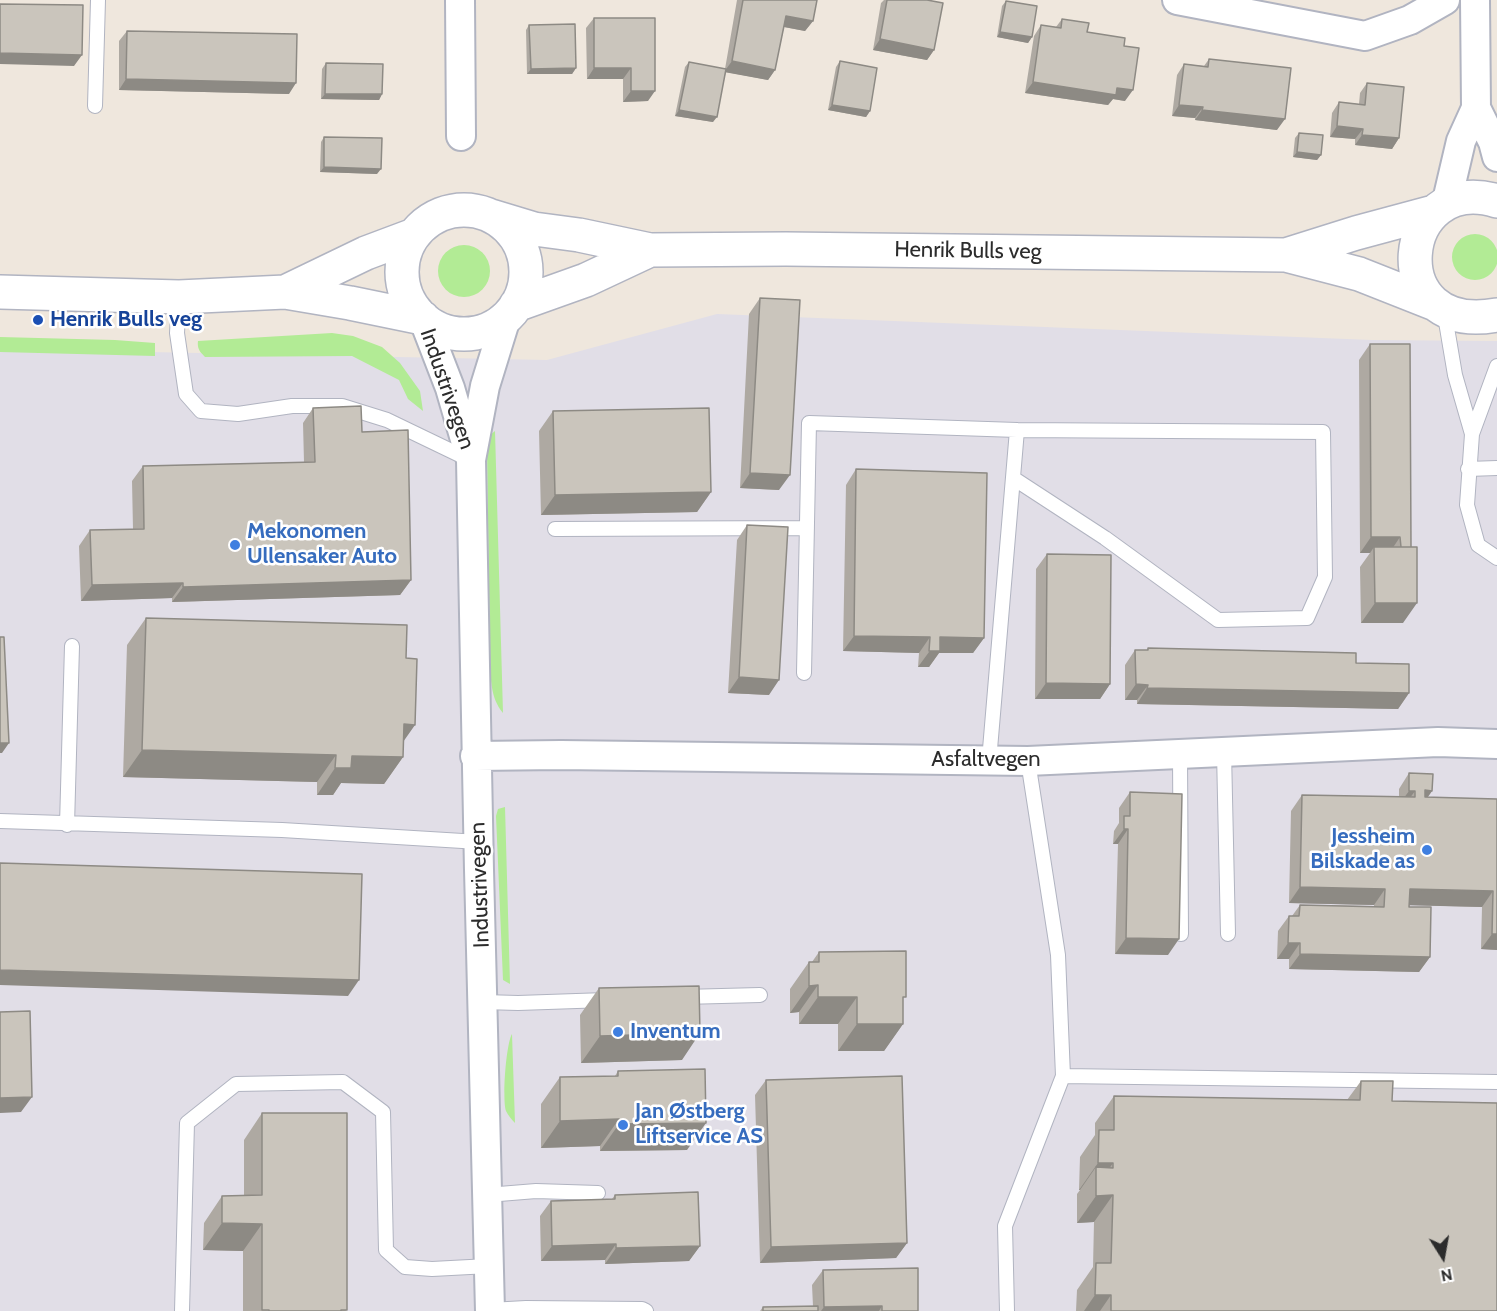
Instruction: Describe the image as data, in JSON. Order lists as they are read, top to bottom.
{
  "streets": {
    "street": ["Henrik Bulls veg", "Industrivegen", "Asfaltvegen"]
  },
  "crossings": [
    ["Henrik Bulls veg", "Industrivegen"],
    ["Industrivegen", "Asfaltvegen"]
  ],
  "places": [
    "Henrik Bulls veg",
    "Mekonomen Ullensaker Auto",
    "Jessheim Bilskade as",
    "Inventum",
    "Jan Østberg Liftservice AS"
  ],
  "north": "bottom"
}
